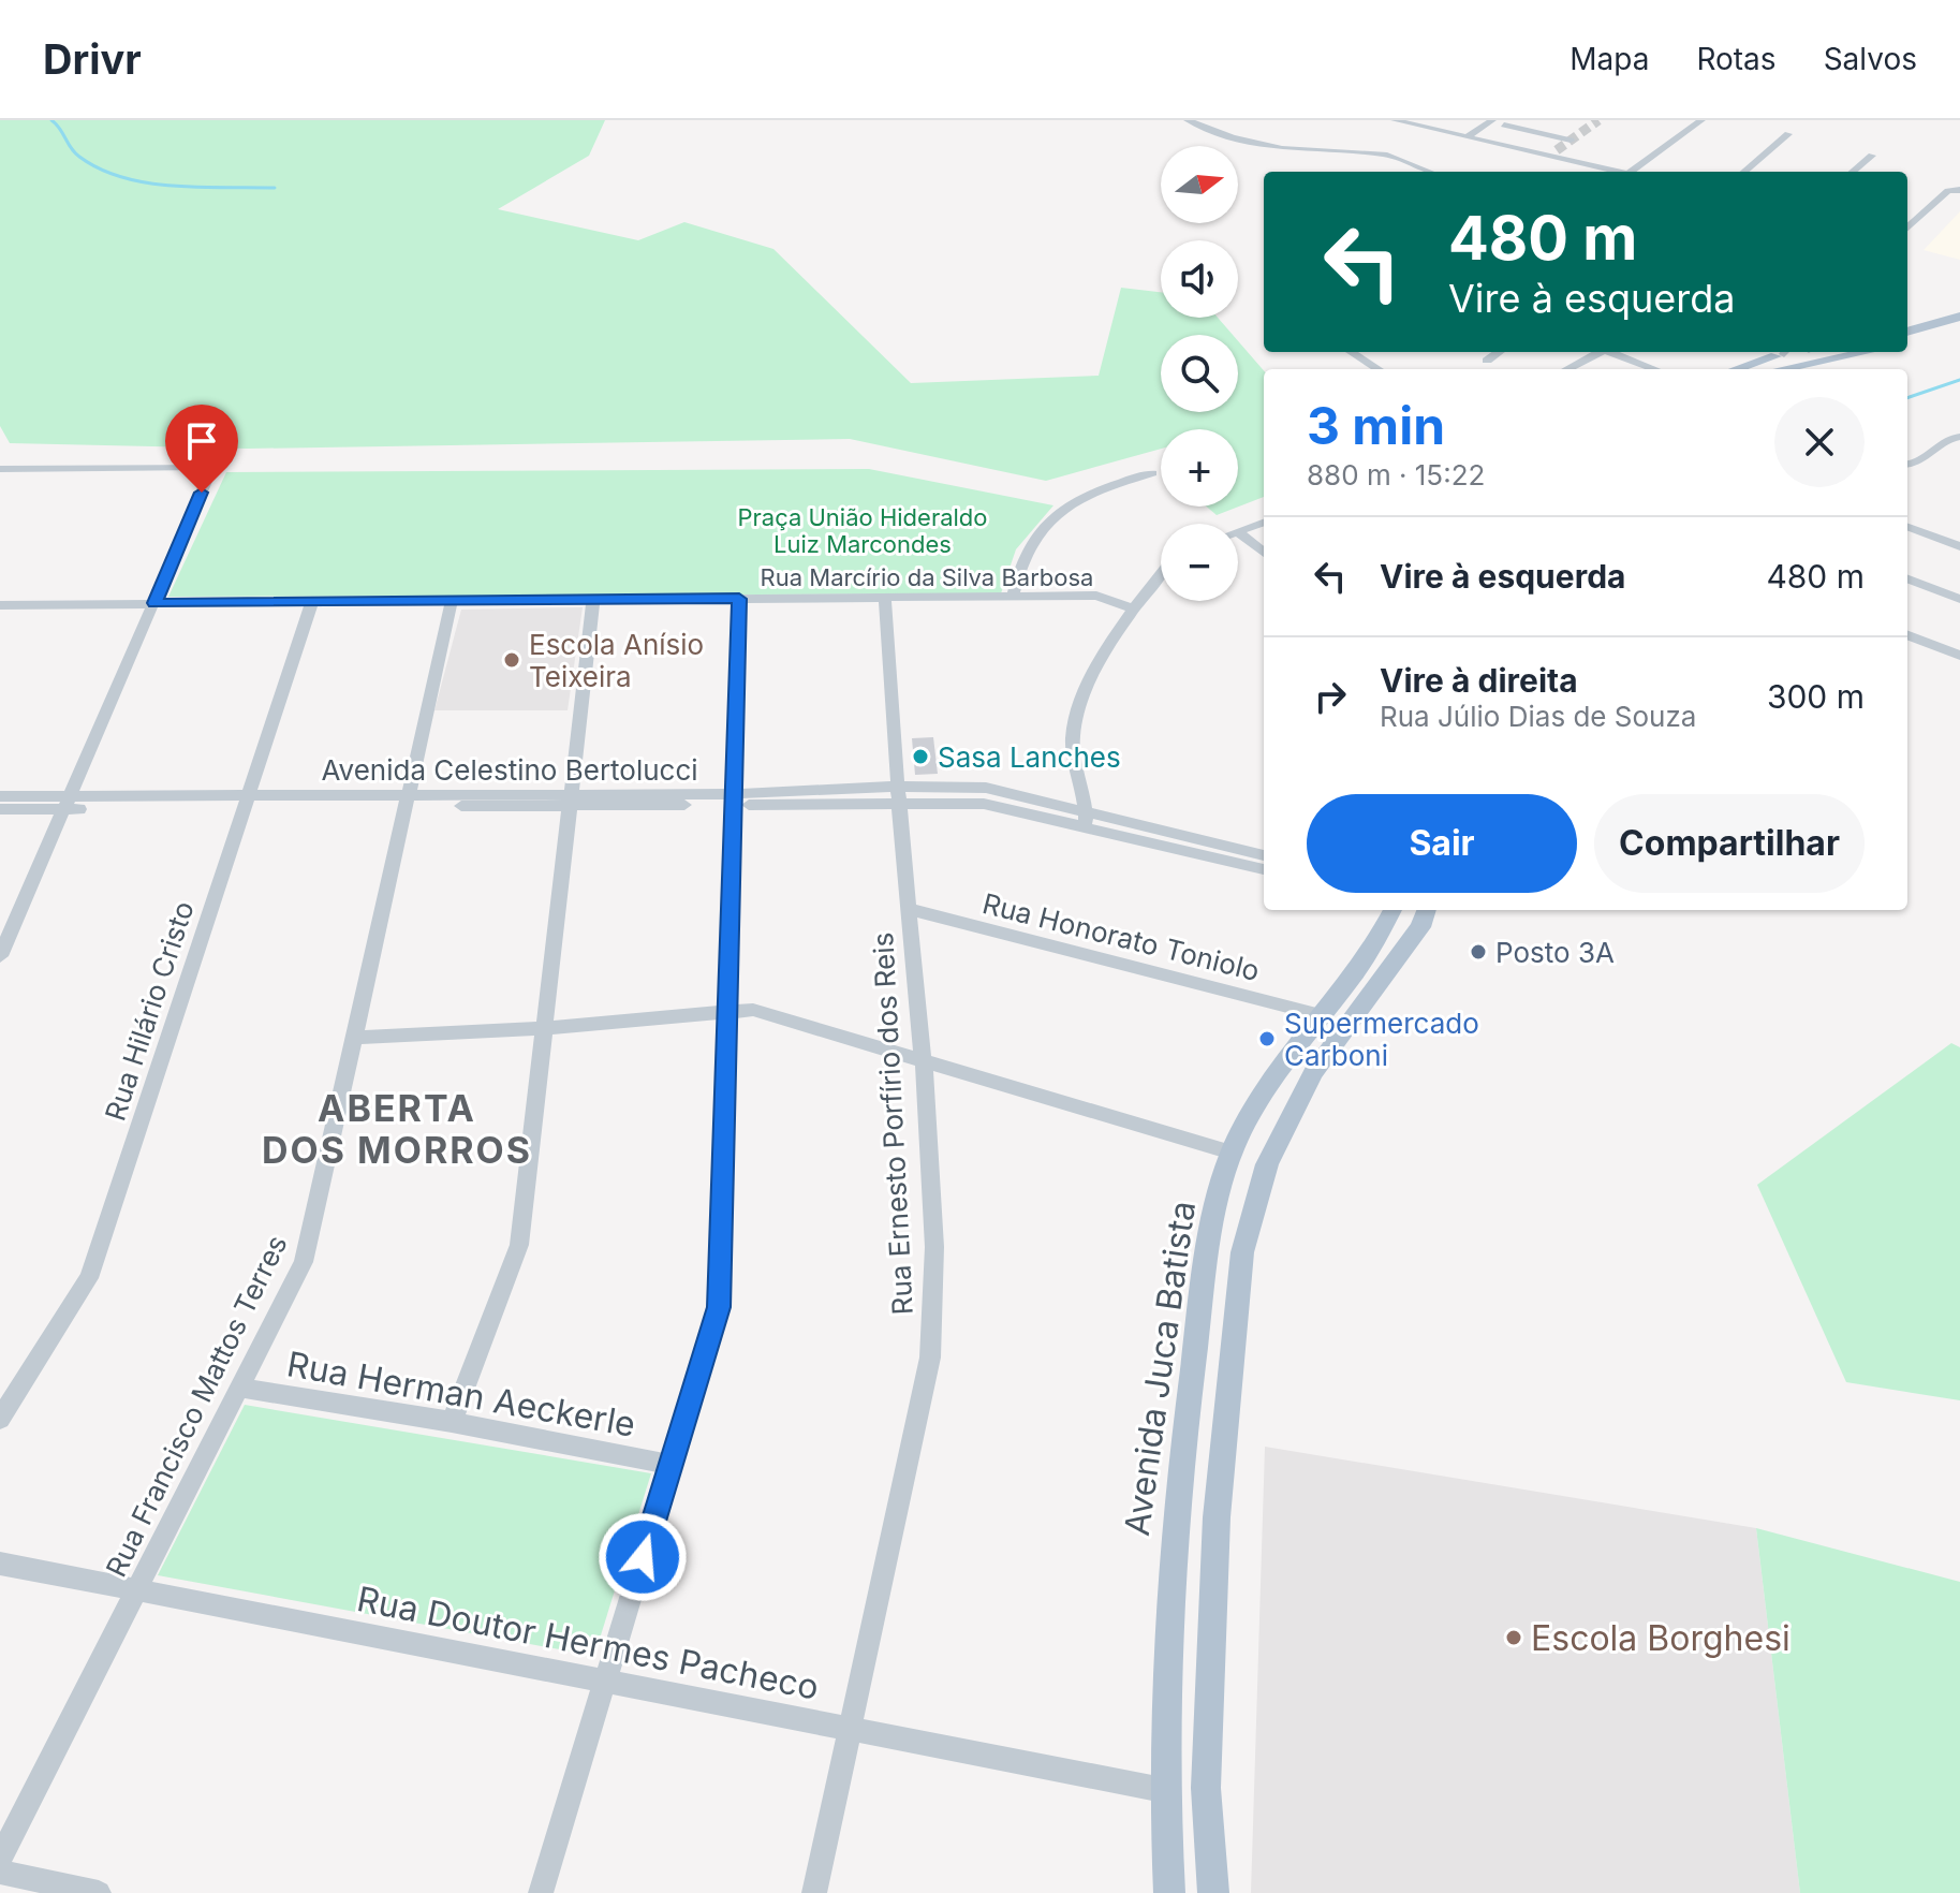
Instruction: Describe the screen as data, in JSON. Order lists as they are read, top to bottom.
{
  "streets": {
    "main road": ["Avenida Juca Batista"],
    "street": [
      "Rua Marcírio da Silva Barbosa",
      "Avenida Celestino Bertolucci",
      "Rua Honorato Toniolo",
      "Rua Hilário Cristo",
      "Rua Ernesto Porfírio dos Reis",
      "Rua Herman Aeckerle",
      "Rua Francisco Mattos Terres",
      "Rua Doutor Hermes Pacheco"
    ]
  },
  "crossings": [
    ["Rua Marcírio da Silva Barbosa", "Rua Hilário Cristo"],
    ["Rua Marcírio da Silva Barbosa", "Rua Ernesto Porfírio dos Reis"],
    ["Rua Marcírio da Silva Barbosa", "Rua Francisco Mattos Terres"],
    ["Avenida Celestino Bertolucci", "Rua Hilário Cristo"],
    ["Avenida Celestino Bertolucci", "Rua Ernesto Porfírio dos Reis"],
    ["Avenida Celestino Bertolucci", "Rua Francisco Mattos Terres"],
    ["Rua Honorato Toniolo", "Rua Ernesto Porfírio dos Reis"],
    ["Rua Honorato Toniolo", "Avenida Juca Batista"],
    ["Rua Ernesto Porfírio dos Reis", "Rua Doutor Hermes Pacheco"],
    ["Avenida Juca Batista", "Rua Doutor Hermes Pacheco"],
    ["Rua Herman Aeckerle", "Rua Francisco Mattos Terres"],
    ["Rua Francisco Mattos Terres", "Rua Doutor Hermes Pacheco"]
  ],
  "districts": ["ABERTA DOS MORROS"],
  "parks": ["Praça União Hideraldo Luiz Marcondes"],
  "places": [
    "Escola Anísio Teixeira",
    "Sasa Lanches",
    "Posto 3A",
    "Supermercado Carboni",
    "Escola Borghesi"
  ],
  "north": "right",
  "page": {
    "header": "Drivr",
    "nav": ["Mapa", "Rotas", "Salvos"],
    "map_buttons": ["+", "−"],
    "turn": ["480 m", "Vire à esquerda"],
    "heading": ["3 min", "880 m · 15:22"],
    "list": [
      {
        "name": "Vire à esquerda",
        "value": "480 m"
      },
      {
        "name": "Vire à direita",
        "note": "Rua Júlio Dias de Souza",
        "value": "300 m"
      }
    ],
    "buttons": ["Sair", "Compartilhar"]
  }
}
